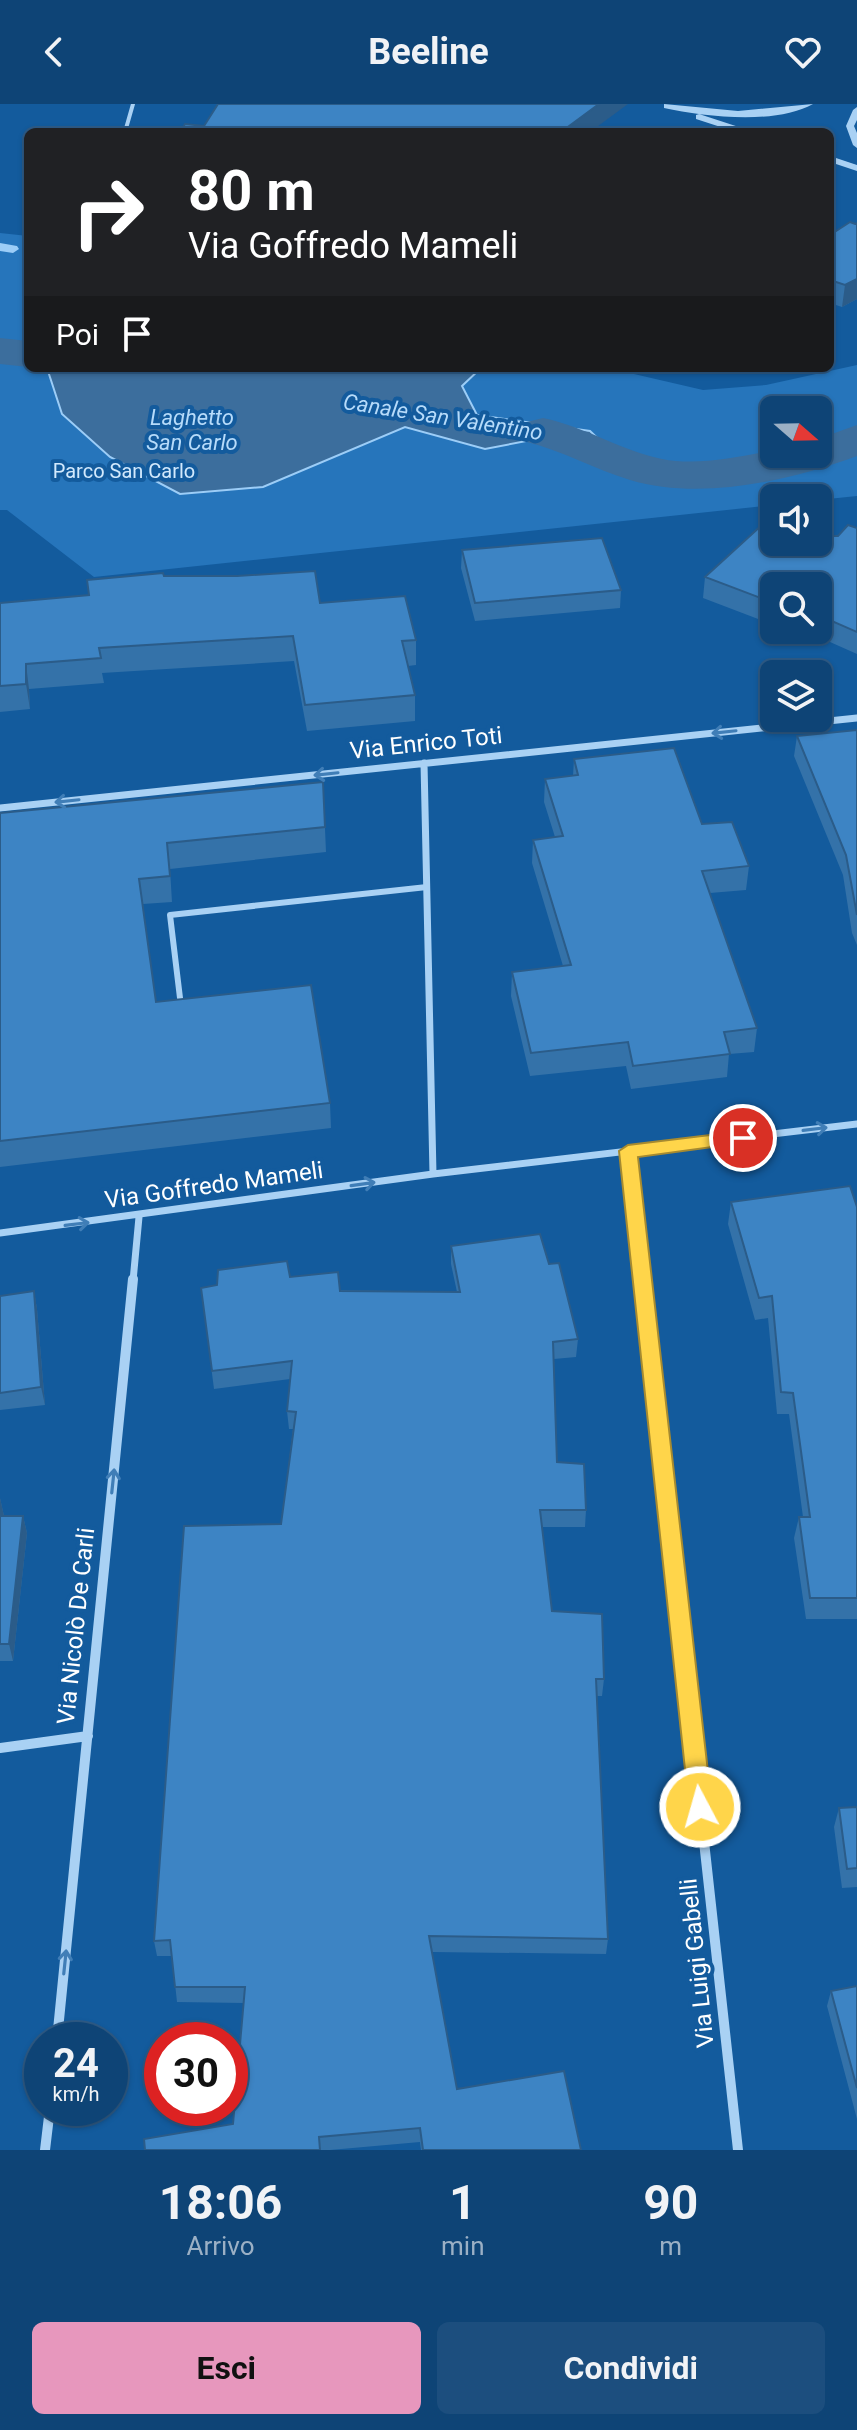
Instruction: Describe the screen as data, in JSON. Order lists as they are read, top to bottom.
{
  "streets": {
    "street": [
      "Via Enrico Toti",
      "Via Goffredo Mameli",
      "Via Nicolò De Carli",
      "Via Luigi Gabelli"
    ]
  },
  "crossings": [
    ["Via Goffredo Mameli", "Via Nicolò De Carli"],
    ["Via Goffredo Mameli", "Via Luigi Gabelli"]
  ],
  "one_way": ["Via Enrico Toti", "Via Goffredo Mameli", "Via Nicolò De Carli"],
  "water": ["Laghetto San Carlo", "Canale San Valentino"],
  "parks": ["Parco San Carlo"],
  "north": "right",
  "page": {
    "header": "Beeline",
    "turn": ["80 m", "Via Goffredo Mameli"],
    "then": "Poi",
    "speed": "24 km/h",
    "limit": "30",
    "eta": [
      "18:06",
      "Arrivo",
      "1",
      "min",
      "90",
      "m"
    ],
    "buttons": ["Esci", "Condividi"]
  }
}
